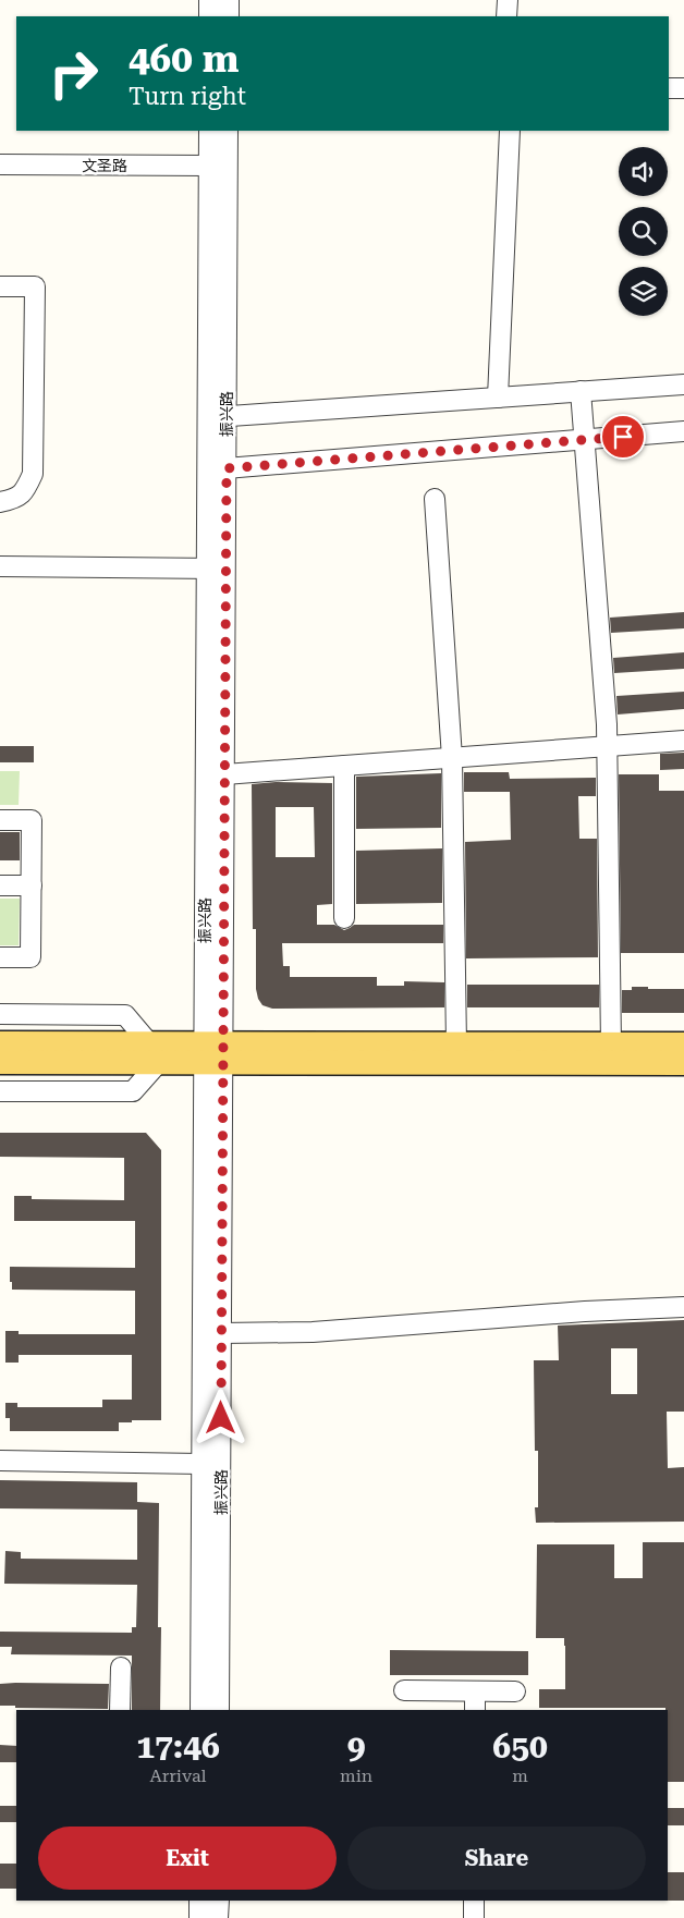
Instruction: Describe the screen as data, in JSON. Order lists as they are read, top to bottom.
{
  "streets": {
    "street": ["文圣路", "振兴路"]
  },
  "crossings": [
    ["文圣路", "振兴路"]
  ],
  "page": {
    "turn": ["460 m", "Turn right"],
    "eta": [
      "17:46",
      "Arrival",
      "9",
      "min",
      "650",
      "m"
    ],
    "buttons": ["Exit", "Share"]
  }
}
